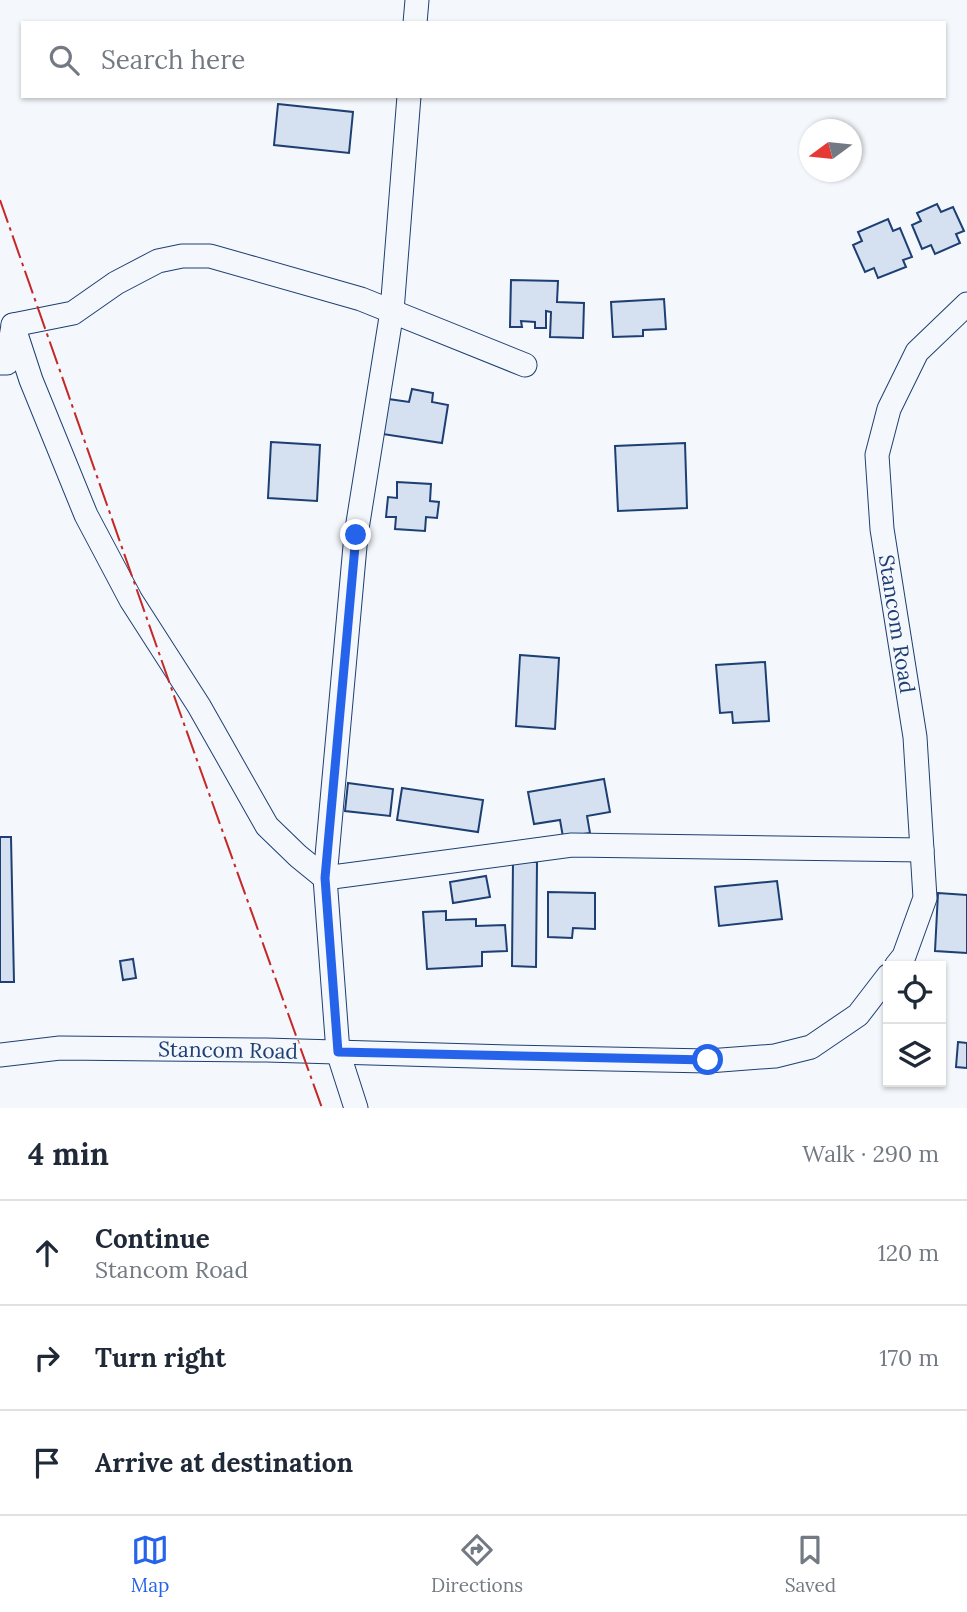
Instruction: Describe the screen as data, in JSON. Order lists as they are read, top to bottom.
{
  "streets": {
    "street": ["Stancom Road"]
  },
  "north": "left",
  "page": {
    "search": "Search here",
    "heading": ["4 min", "Walk · 290 m"],
    "list": [
      ["Continue", "Stancom Road", "120 m"],
      ["Turn right", "170 m"],
      "Arrive at destination"
    ],
    "nav": ["Map", "Directions", "Saved"]
  }
}
